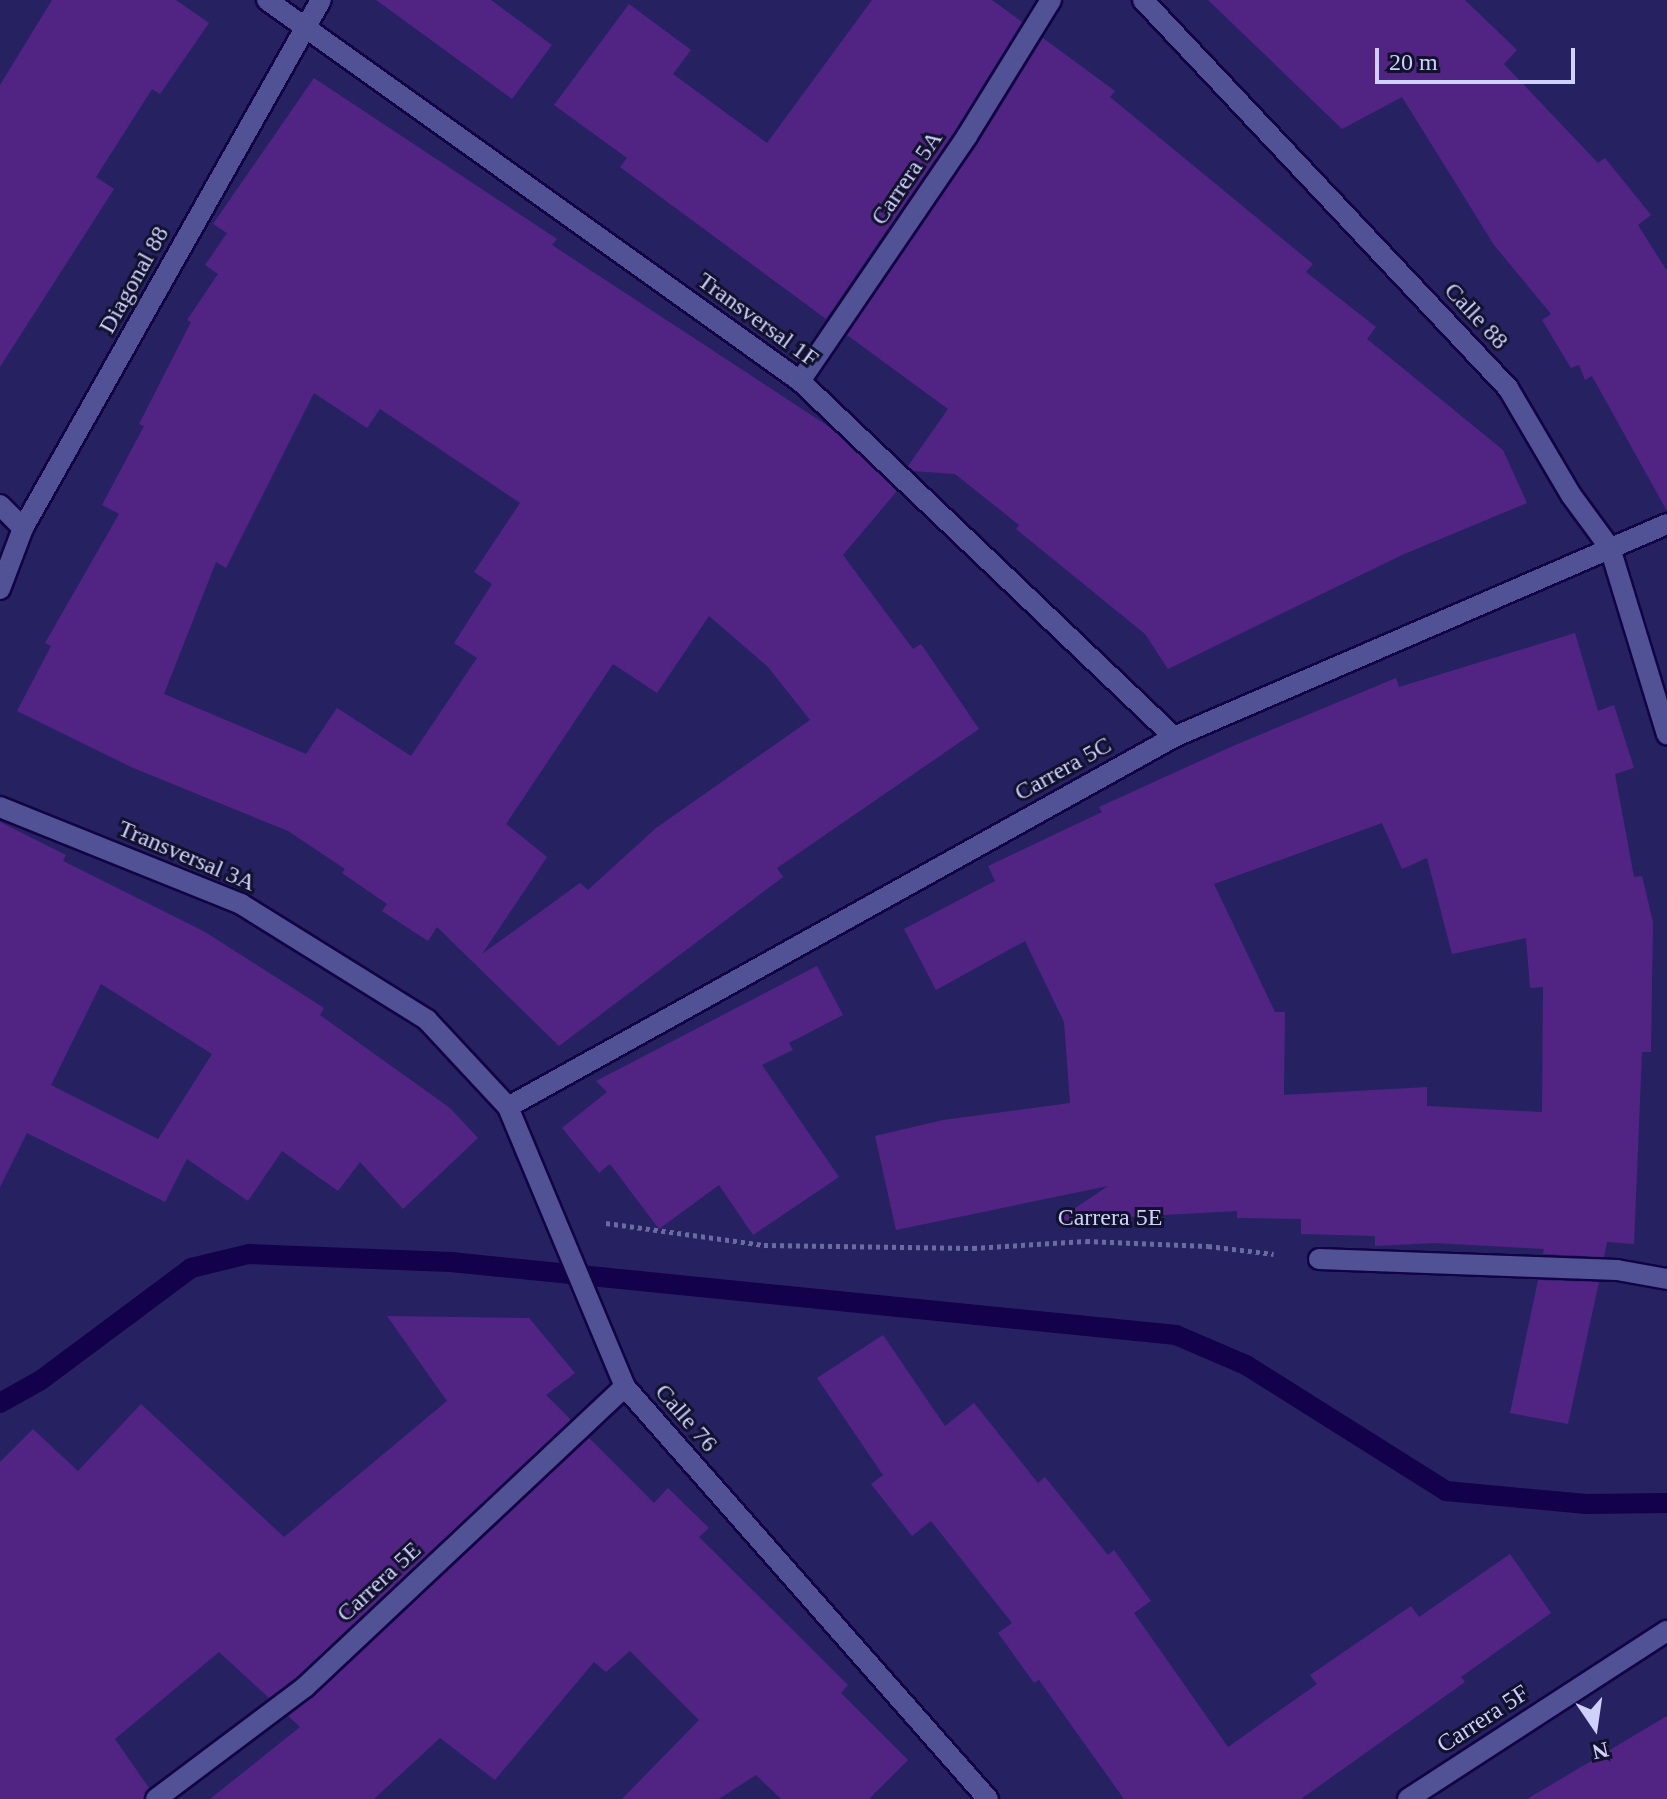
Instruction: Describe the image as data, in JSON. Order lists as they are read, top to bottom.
{
  "streets": {
    "street": [
      "Carrera 5A",
      "Diagonal 88",
      "Calle 88",
      "Transversal 1F",
      "Carrera 5C",
      "Transversal 3A",
      "Carrera 5E",
      "Calle 76",
      "Carrera 5F"
    ]
  },
  "crossings": [
    ["Carrera 5A", "Transversal 1F"],
    ["Diagonal 88", "Transversal 1F"],
    ["Calle 88", "Carrera 5C"],
    ["Transversal 1F", "Carrera 5C"],
    ["Carrera 5C", "Calle 76"],
    ["Transversal 3A", "Calle 76"],
    ["Carrera 5E", "Calle 76"]
  ],
  "scale_bar": "20 m",
  "north": "bottom"
}
